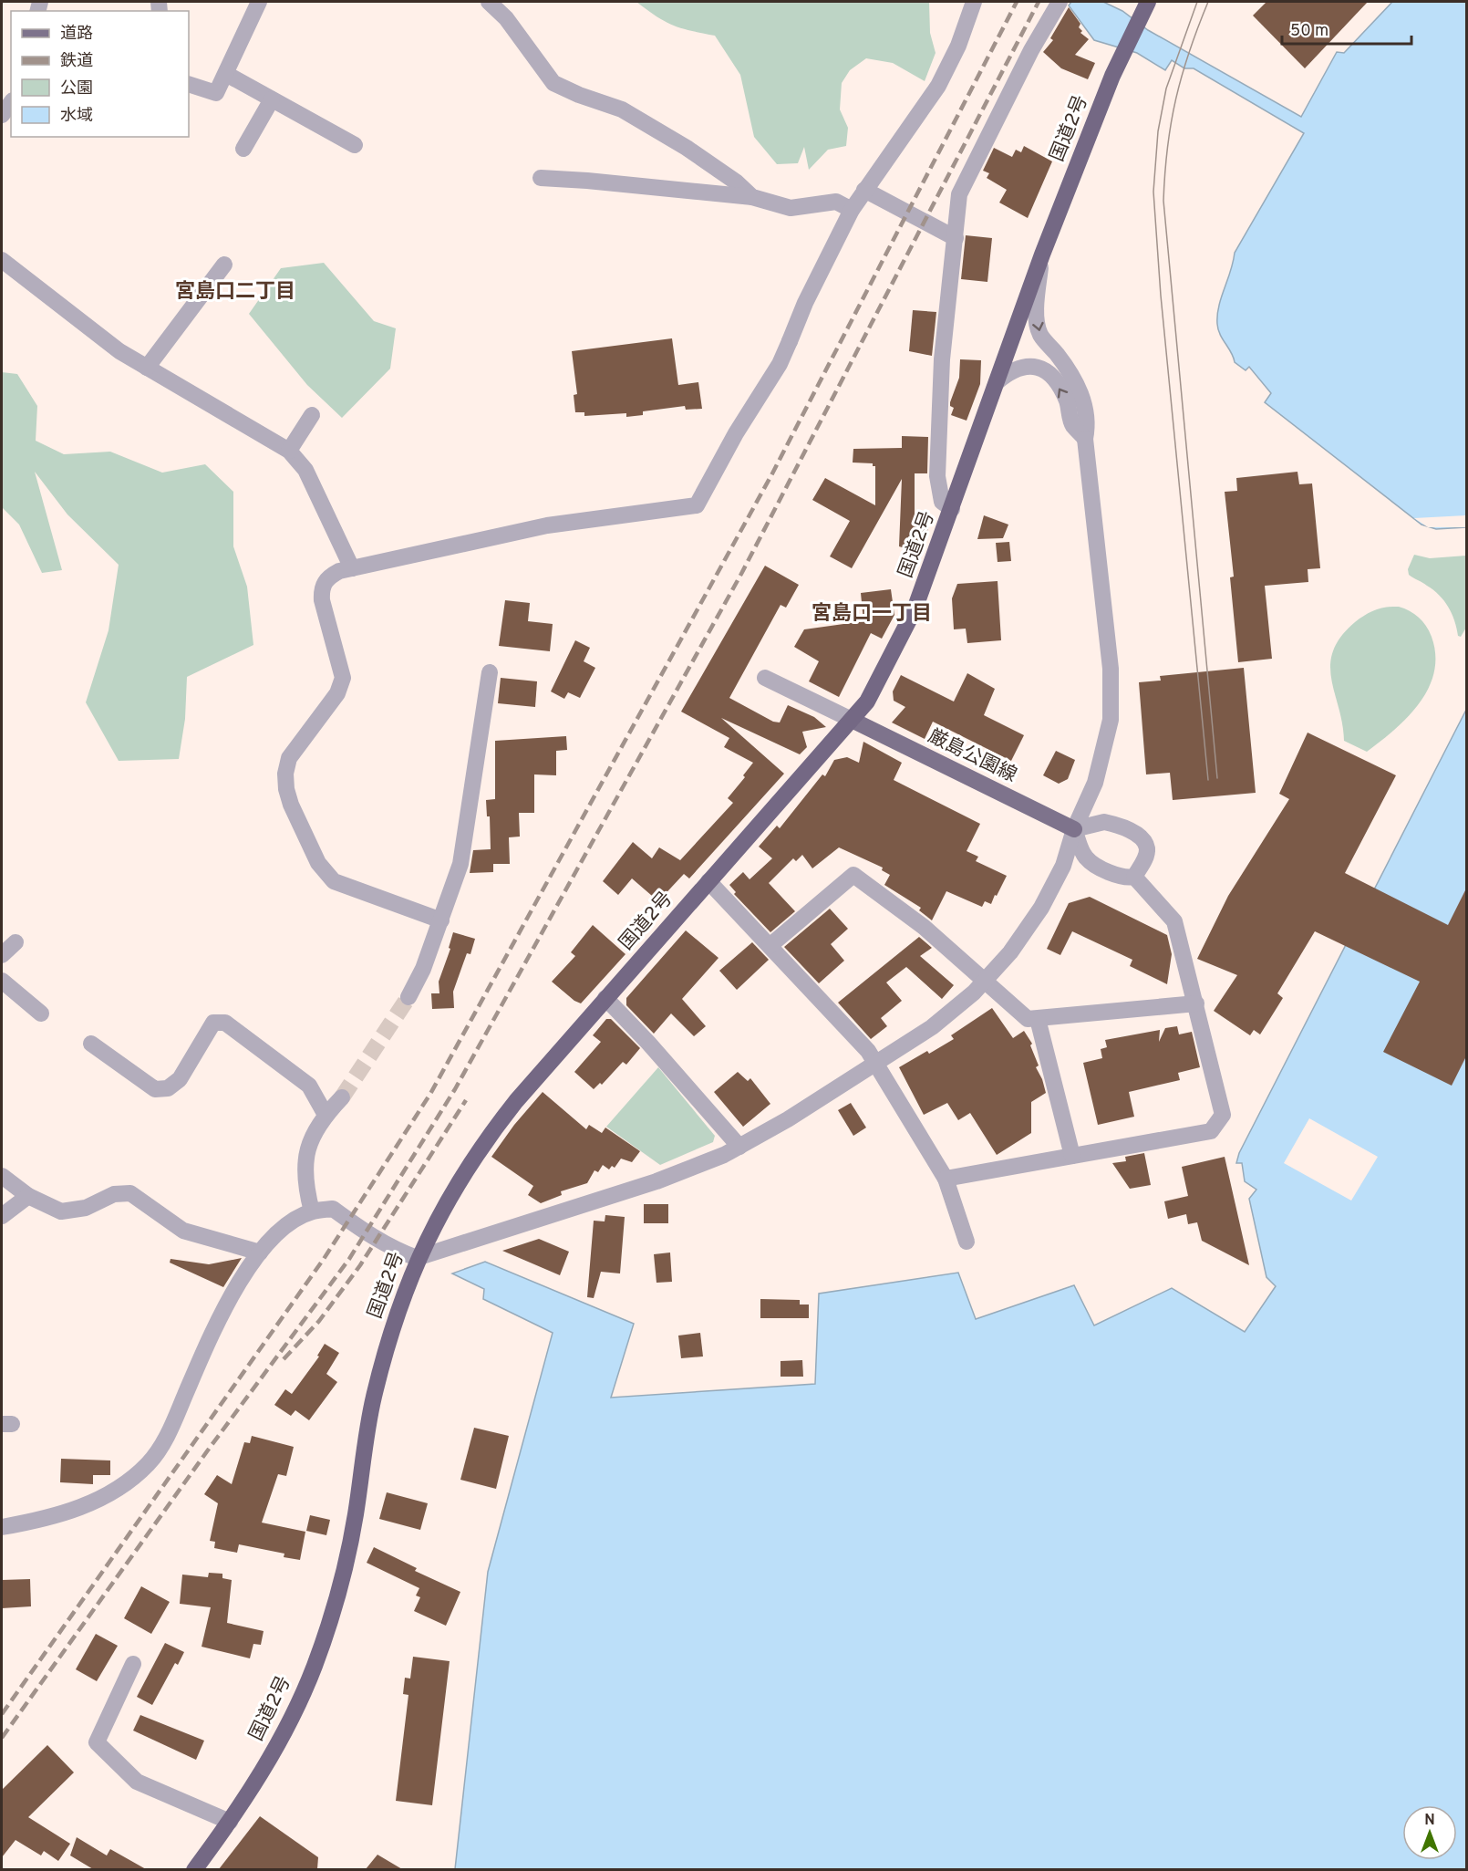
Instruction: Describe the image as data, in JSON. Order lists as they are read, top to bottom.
{
  "streets": {
    "highway": ["国道2号"],
    "main road": ["厳島公園線"]
  },
  "crossings": [
    ["国道2号", "厳島公園線"]
  ],
  "districts": ["宮島口二丁目", "宮島口一丁目"],
  "legend": [
    "道路",
    "鉄道",
    "公園",
    "水域"
  ],
  "scale_bar": "50 m",
  "north": "top"
}
